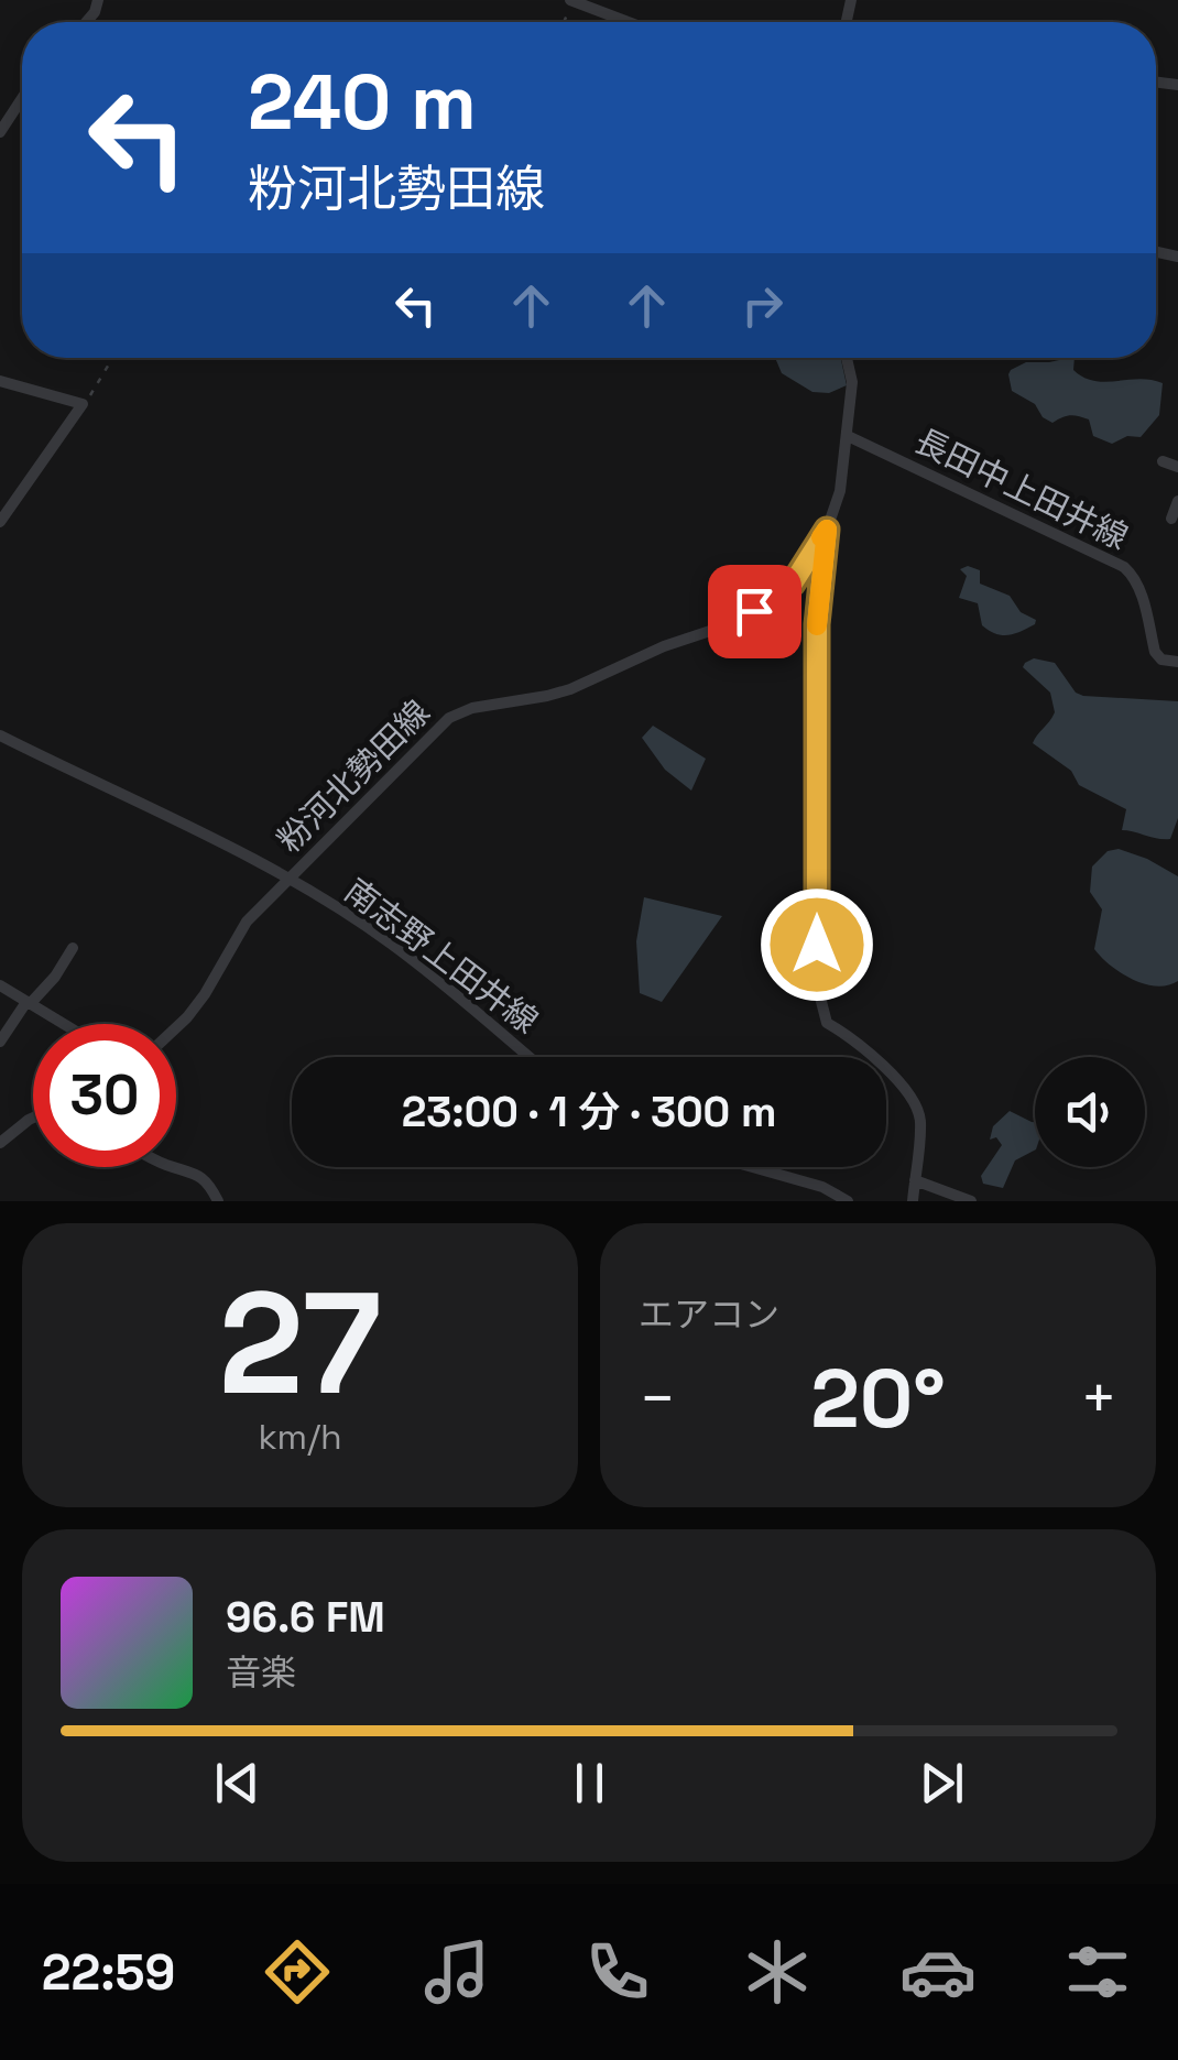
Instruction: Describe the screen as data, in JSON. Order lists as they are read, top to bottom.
{
  "streets": {
    "street": ["長田中上田井線", "粉河北勢田線", "南志野上田井線"]
  },
  "crossings": [
    ["長田中上田井線", "粉河北勢田線"],
    ["粉河北勢田線", "南志野上田井線"]
  ],
  "page": {
    "turn": ["240 m", "粉河北勢田線"],
    "limit": "30",
    "trip": "23:00 · 1 分 · 300 m",
    "tile": [
      ["27", "km/h"],
      "エアコン"
    ],
    "heat": ["−", "20°", "+"],
    "song": ["96.6 FM", "音楽"],
    "tabs": "22:59"
  }
}
